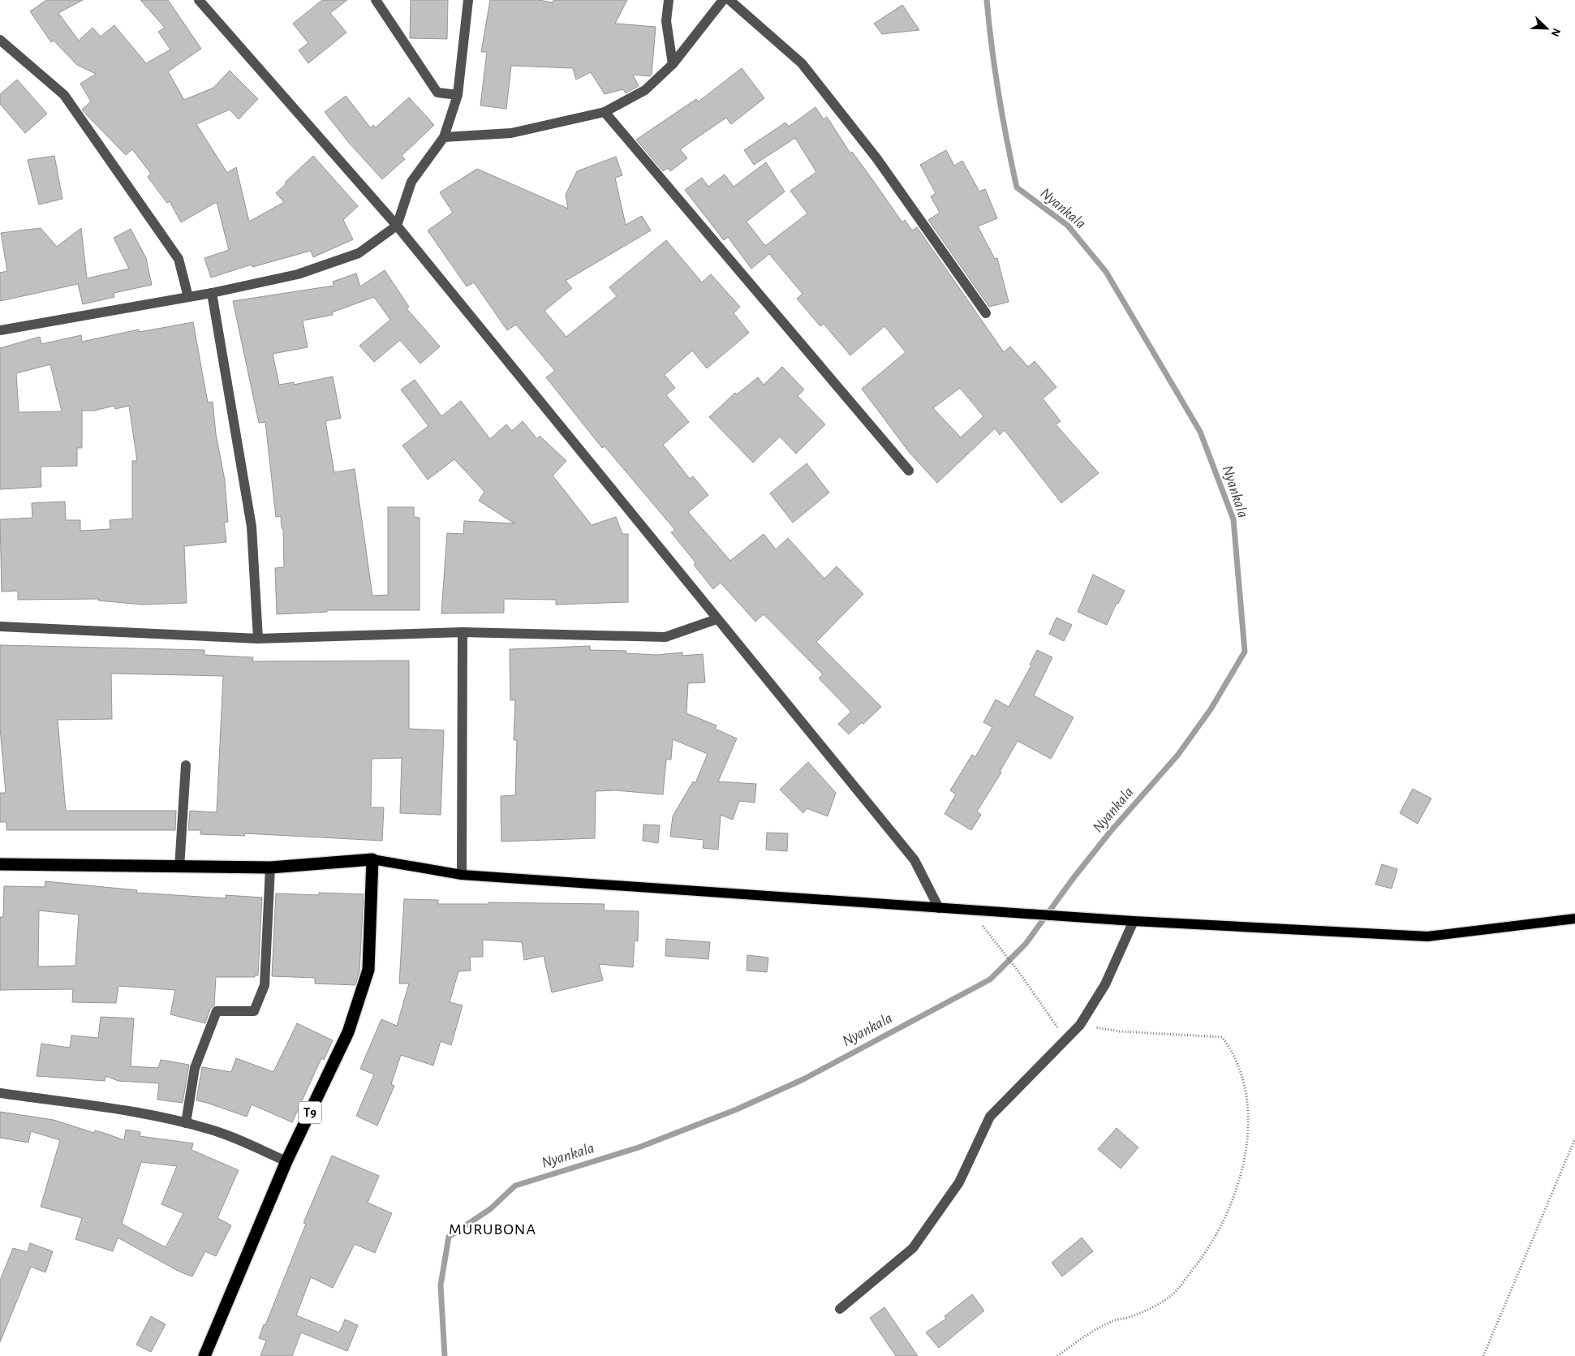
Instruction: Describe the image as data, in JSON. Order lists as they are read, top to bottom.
{
  "streets": {
    "highway": ["T9"]
  },
  "districts": ["MURUBONA"],
  "water": ["Nyankala"],
  "north": "bottom right"
}
